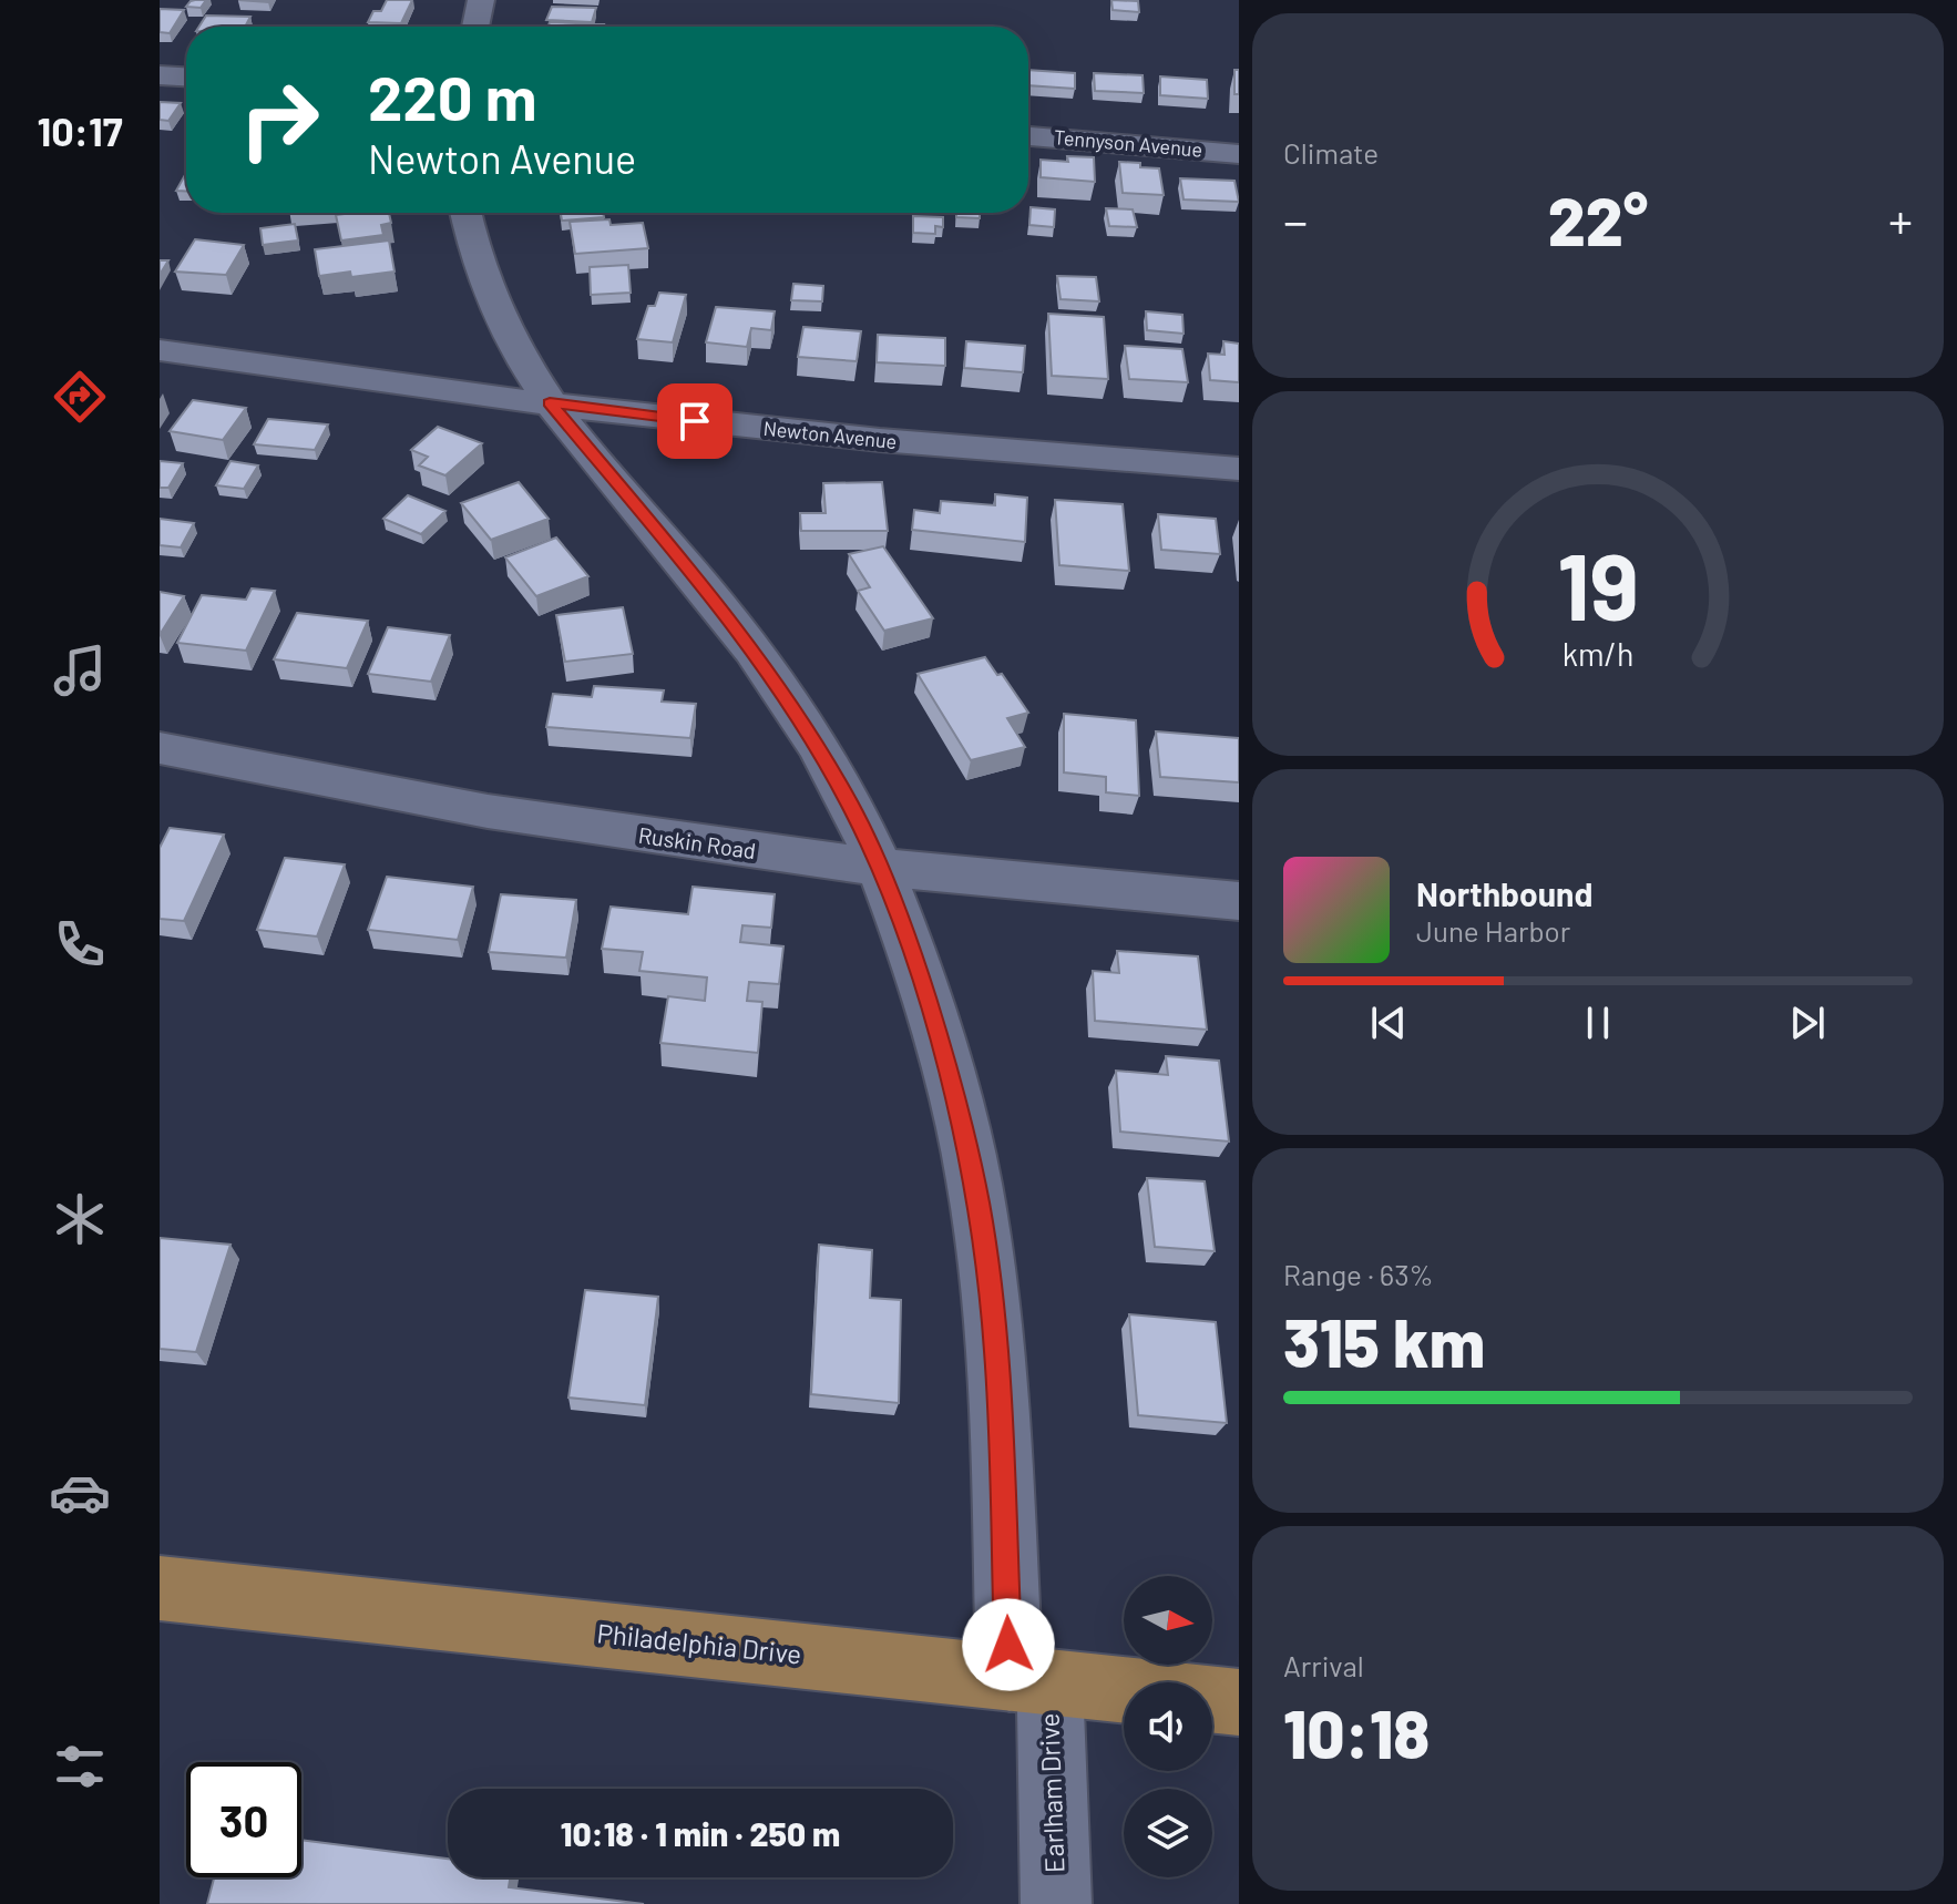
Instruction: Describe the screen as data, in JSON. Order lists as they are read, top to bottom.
{
  "streets": {
    "main road": ["Philadelphia Drive"],
    "street": [
      "Tennyson Avenue",
      "Newton Avenue",
      "Ruskin Road",
      "Earlham Drive"
    ]
  },
  "crossings": [
    ["Newton Avenue", "Earlham Drive"],
    ["Ruskin Road", "Earlham Drive"],
    ["Philadelphia Drive", "Earlham Drive"]
  ],
  "north": "right",
  "page": {
    "tabs": "10:17",
    "tile": [
      "Climate",
      ["Range · 63%", "315 km"],
      ["Arrival", "10:18"]
    ],
    "turn": ["220 m", "Newton Avenue"],
    "heat": ["−", "22°", "+"],
    "song": ["Northbound", "June Harbor"],
    "limit": "30",
    "trip": "10:18 · 1 min · 250 m",
    "gauge": ["19", "km/h"]
  }
}
